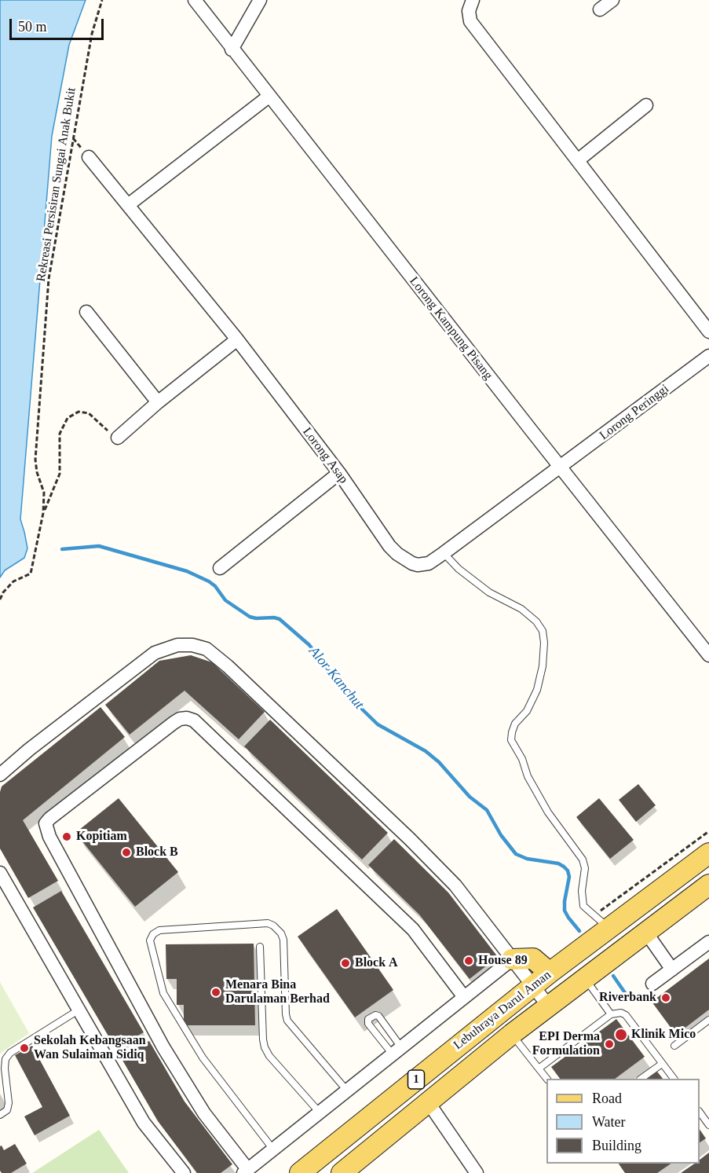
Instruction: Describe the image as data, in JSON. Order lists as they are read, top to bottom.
{
  "streets": {
    "main road": ["Lebuhraya Darul Aman", "1"],
    "street": ["Lorong Kampung Pisang", "Lorong Peringgi", "Lorong Asap"],
    "path": ["Rekreasi Persisiran Sungai Anak Bukit"]
  },
  "crossings": [
    ["Lorong Kampung Pisang", "Lorong Peringgi"],
    ["Lorong Kampung Pisang", "Lorong Asap"],
    ["Lorong Peringgi", "Lorong Asap"]
  ],
  "water": ["Alor Kanchut"],
  "places": [
    "Kopitiam",
    "Block B",
    "House 89",
    "Block A",
    "Menara Bina Darulaman Berhad",
    "Riverbank",
    "Klinik Mico",
    "EPI Derma Formulation",
    "Sekolah Kebangsaan Wan Sulaiman Sidiq"
  ],
  "legend": ["Road", "Water", "Building"],
  "scale_bar": "50 m"
}
